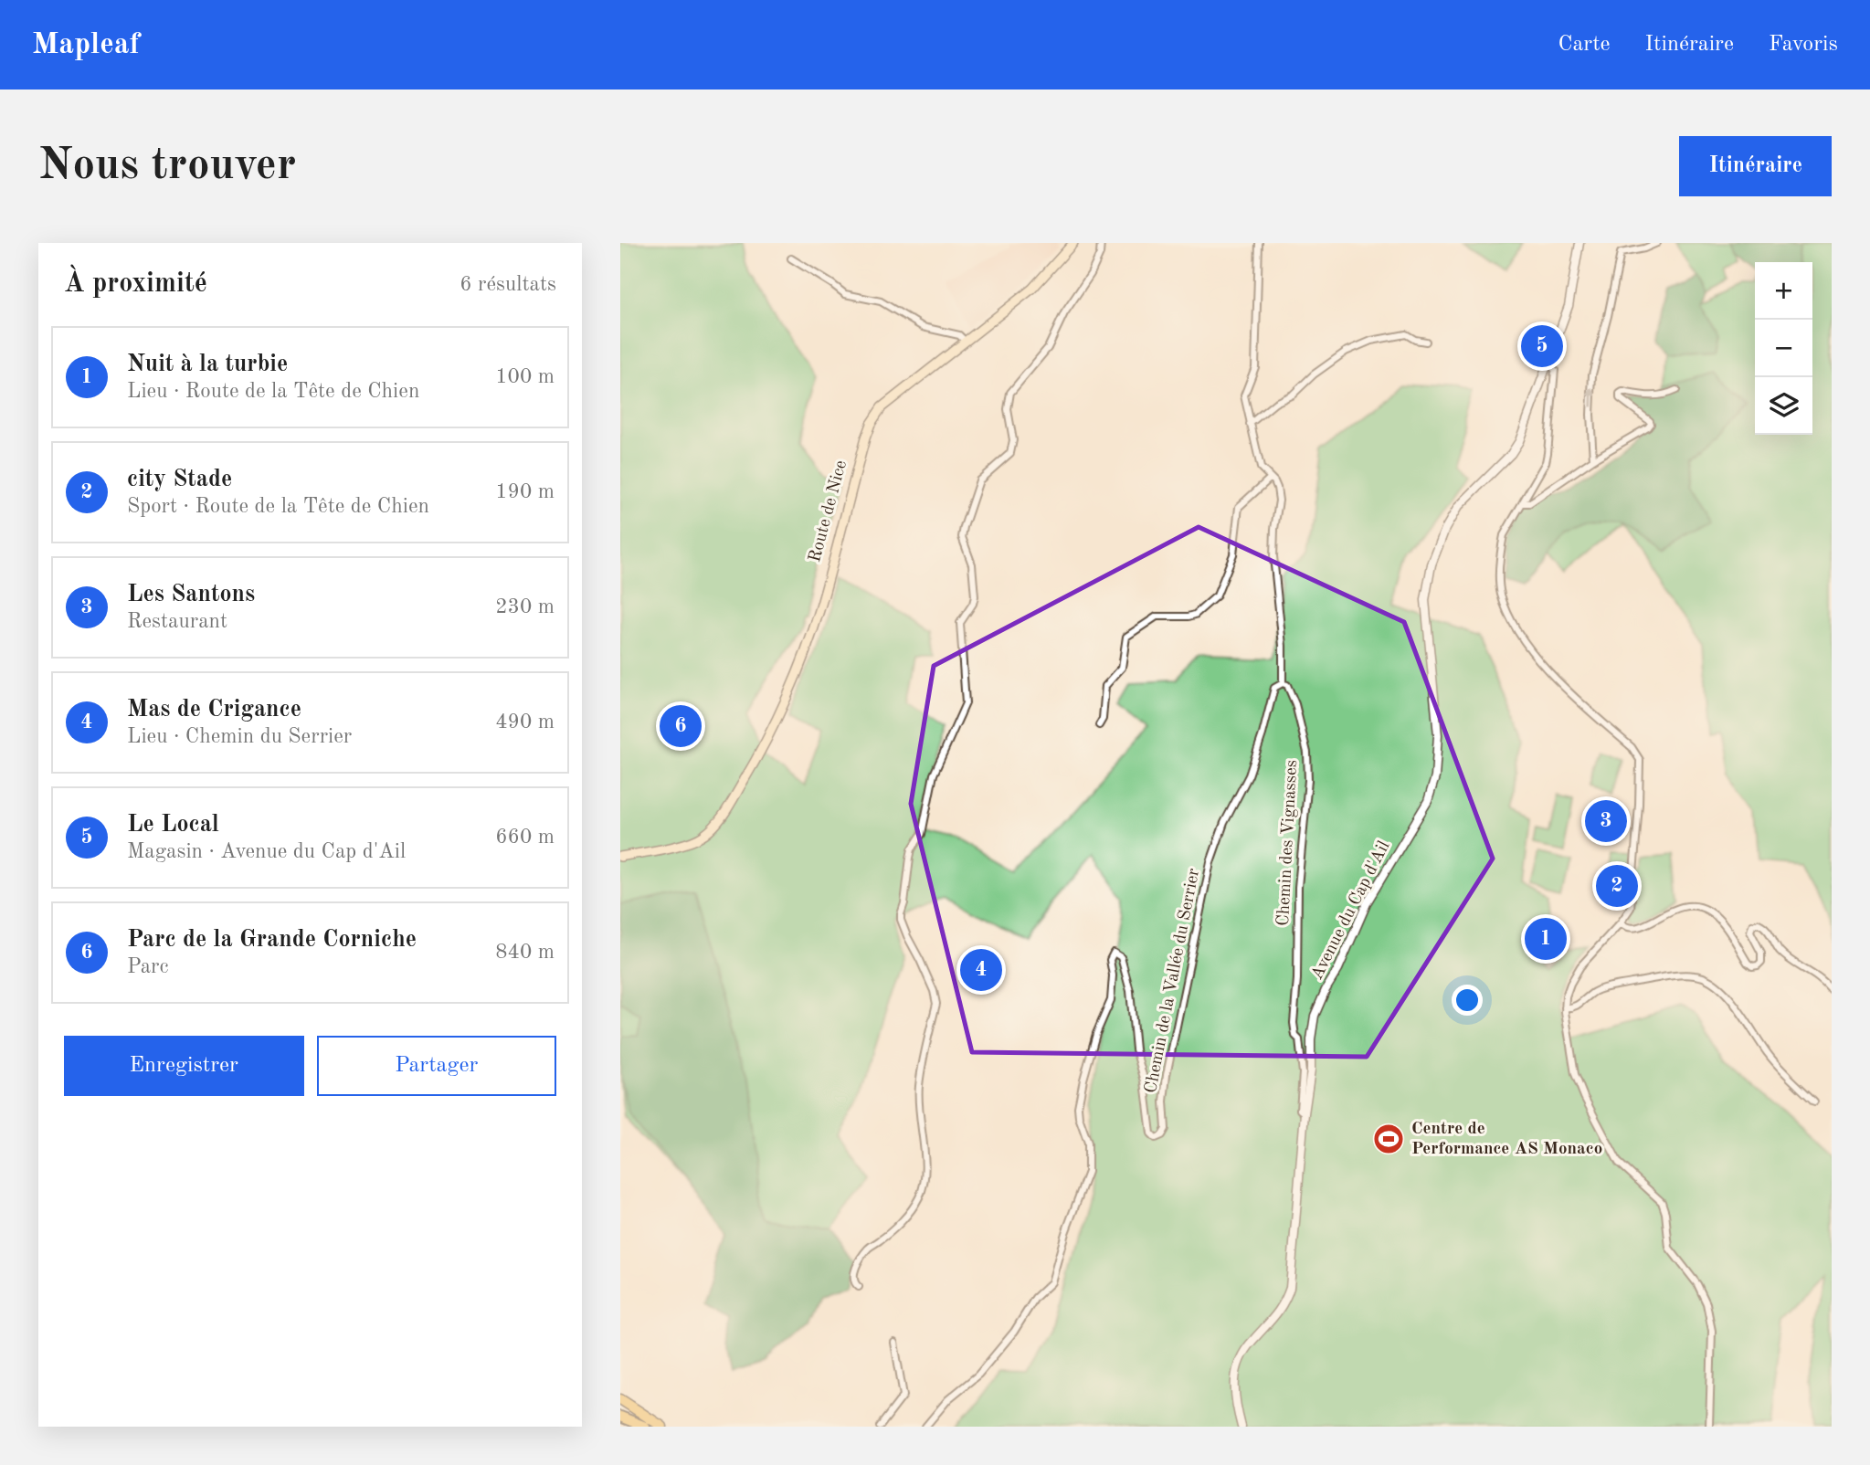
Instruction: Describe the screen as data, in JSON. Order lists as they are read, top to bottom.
{
  "streets": {
    "main road": ["Route de Nice"],
    "street": ["Chemin des Vignasses", "Avenue du Cap d'Ail", "Chemin de la Vallée du Serrier"]
  },
  "crossings": [
    ["Chemin des Vignasses", "Avenue du Cap d'Ail"],
    ["Chemin des Vignasses", "Chemin de la Vallée du Serrier"]
  ],
  "places": {
    "sports": ["Centre de Performance AS Monaco"]
  },
  "page": {
    "header": "Mapleaf",
    "nav": ["Carte", "Itinéraire", "Favoris"],
    "buttons": [
      "Itinéraire",
      ["Enregistrer", "Partager"]
    ],
    "title": "Nous trouver",
    "heading": ["À proximité", "6 résultats"],
    "map_buttons": ["+", "−"],
    "pins": [
      "5",
      "6",
      "3",
      "2",
      "1",
      "4"
    ],
    "list": [
      {
        "mark": "1",
        "name": "Nuit à la turbie",
        "note": "Lieu · Route de la Tête de Chien",
        "value": "100 m"
      },
      {
        "mark": "2",
        "name": "city Stade",
        "note": "Sport · Route de la Tête de Chien",
        "value": "190 m"
      },
      {
        "mark": "3",
        "name": "Les Santons",
        "note": "Restaurant",
        "value": "230 m"
      },
      {
        "mark": "4",
        "name": "Mas de Crigance",
        "note": "Lieu · Chemin du Serrier",
        "value": "490 m"
      },
      {
        "mark": "5",
        "name": "Le Local",
        "note": "Magasin · Avenue du Cap d'Ail",
        "value": "660 m"
      },
      {
        "mark": "6",
        "name": "Parc de la Grande Corniche",
        "note": "Parc",
        "value": "840 m"
      }
    ]
  }
}
